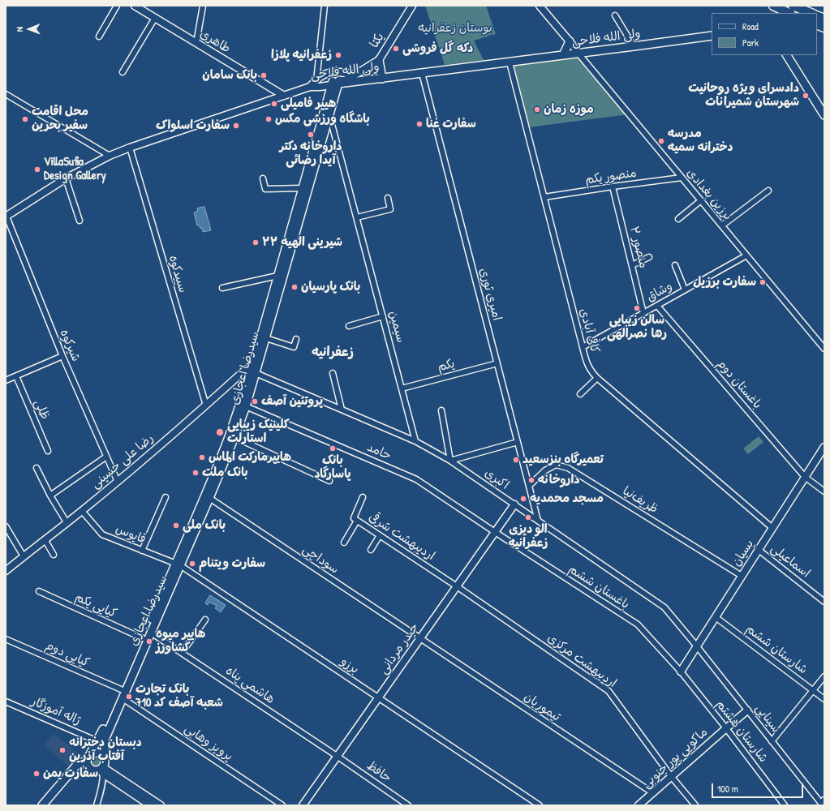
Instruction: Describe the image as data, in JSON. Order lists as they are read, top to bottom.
{
  "streets": {
    "main road": ["ولی‌ الله فلاحی", "سیدرضا اعجازی"],
    "street": [
      "یکتا",
      "طاهری",
      "منصور یکم",
      "برزین بغدادی",
      "منصور ۲",
      "سپیدکوه",
      "وشاق",
      "امیری ثوری",
      "سیمین",
      "کافی آبادی",
      "شیرکوه",
      "یکم",
      "باغستان دوم",
      "ظلی",
      "حامد",
      "رضا علی حسینی",
      "اکبری",
      "ظریف‌نیا",
      "قایوس",
      "اردیبهشت شرقی",
      "پسیان",
      "سوداچی",
      "اسماعیلی",
      "باغستان ششم",
      "کیایی یکم",
      "حیدر مردانی",
      "شارستان ششم",
      "کیایی دوم",
      "اردیبهشت مرکزی",
      "برزو",
      "هاشمی پناه",
      "تیموریان",
      "ژاله آموزگار",
      "سینایی",
      "شارستان هشتم",
      "پرویز وهابی",
      "ماکویی‌ پور جنوبی",
      "حافظ"
    ]
  },
  "crossings": [
    ["ولی‌ الله فلاحی", "یکتا"],
    ["ولی‌ الله فلاحی", "طاهری"],
    ["ولی‌ الله فلاحی", "برزین بغدادی"],
    ["ولی‌ الله فلاحی", "سپیدکوه"],
    ["ولی‌ الله فلاحی", "امیری ثوری"],
    ["ولی‌ الله فلاحی", "کافی آبادی"],
    ["ولی‌ الله فلاحی", "شیرکوه"],
    ["ولی‌ الله فلاحی", "سیدرضا اعجازی"],
    ["یکتا", "سیدرضا اعجازی"],
    ["منصور یکم", "برزین بغدادی"],
    ["منصور یکم", "منصور ۲"],
    ["منصور یکم", "کافی آبادی"],
    ["برزین بغدادی", "وشاق"],
    ["منصور ۲", "وشاق"],
    ["سپیدکوه", "رضا علی حسینی"],
    ["وشاق", "کافی آبادی"],
    ["وشاق", "باغستان دوم"],
    ["امیری ثوری", "یکم"],
    ["امیری ثوری", "اکبری"],
    ["امیری ثوری", "ظریف‌نیا"],
    ["سیمین", "یکم"],
    ["سیمین", "سیدرضا اعجازی"],
    ["سیمین", "اکبری"],
    ["کافی آبادی", "پسیان"],
    ["شیرکوه", "رضا علی حسینی"],
    ["سیدرضا اعجازی", "حامد"],
    ["سیدرضا اعجازی", "رضا علی حسینی"],
    ["سیدرضا اعجازی", "اکبری"],
    ["سیدرضا اعجازی", "قایوس"],
    ["سیدرضا اعجازی", "سوداچی"],
    ["سیدرضا اعجازی", "کیایی یکم"],
    ["سیدرضا اعجازی", "کیایی دوم"],
    ["سیدرضا اعجازی", "برزو"],
    ["سیدرضا اعجازی", "هاشمی پناه"],
    ["سیدرضا اعجازی", "ژاله آموزگار"],
    ["سیدرضا اعجازی", "پرویز وهابی"],
    ["باغستان دوم", "پسیان"],
    ["حامد", "باغستان ششم"],
    ["حامد", "حیدر مردانی"],
    ["رضا علی حسینی", "اکبری"],
    ["رضا علی حسینی", "قایوس"],
    ["اکبری", "پسیان"],
    ["اکبری", "حیدر مردانی"],
    ["اکبری", "سینایی"],
    ["ظریف‌نیا", "پسیان"],
    ["قایوس", "برزو"],
    ["اردیبهشت شرقی", "حیدر مردانی"],
    ["اردیبهشت شرقی", "اردیبهشت مرکزی"],
    ["پسیان", "اسماعیلی"],
    ["پسیان", "باغستان ششم"],
    ["پسیان", "شارستان ششم"],
    ["پسیان", "سینایی"],
    ["پسیان", "شارستان هشتم"],
    ["سوداچی", "حیدر مردانی"],
    ["سوداچی", "تیموریان"],
    ["باغستان ششم", "حیدر مردانی"],
    ["باغستان ششم", "شارستان هشتم"],
    ["حیدر مردانی", "اردیبهشت مرکزی"],
    ["حیدر مردانی", "برزو"],
    ["حیدر مردانی", "هاشمی پناه"],
    ["حیدر مردانی", "تیموریان"],
    ["حیدر مردانی", "حافظ"],
    ["اردیبهشت مرکزی", "ماکویی‌ پور جنوبی"],
    ["هاشمی پناه", "حافظ"],
    ["تیموریان", "ماکویی‌ پور جنوبی"],
    ["سینایی", "ماکویی‌ پور جنوبی"],
    ["شارستان هشتم", "ماکویی‌ پور جنوبی"]
  ],
  "districts": ["زعفرانیه"],
  "parks": ["بوستان زعفرانیه"],
  "places": [
    "دکه گل فروشی",
    "زعفرانیه پلازا",
    "بانک سامان",
    "دادسرای ویژه روحانیت شهرستان شمیرانات",
    "هیپر فامیلی",
    "موزه زمان",
    "محل اقامت سفیر بحرین",
    "باشگاه ورزشی مکس",
    "سفارت غنا",
    "سفارت اسلواک",
    "داروخانه دکتر آیدا رضائی",
    "مدرسه دخترانه سمیه",
    "VillaSufia Design Gallery",
    "شیرینی الهیه ٣٣",
    "سفارت برزیل",
    "بانک پارسیان",
    "سالن زیبایی رها نصرالهی",
    "پروتئین آصف",
    "کلینیک زیبایی استارلت",
    "بانک پاسارگاد",
    "هایپرمارکت الماس",
    "تعمیرگاه بنزسعید",
    "بانک ملت",
    "داروخانه",
    "مسجد محمدیه",
    "الو دیزی زعفرانیه",
    "بانک ملی",
    "سفارت ویتنام",
    "هایپر میوه کشاورز",
    "بانک تجارت شعبه آصف کد 710",
    "دبستان دخترانه آفتاب آذرین",
    "سفارت یمن"
  ],
  "legend": ["Road", "Park"],
  "scale_bar": "100 m",
  "north": "left"
}
